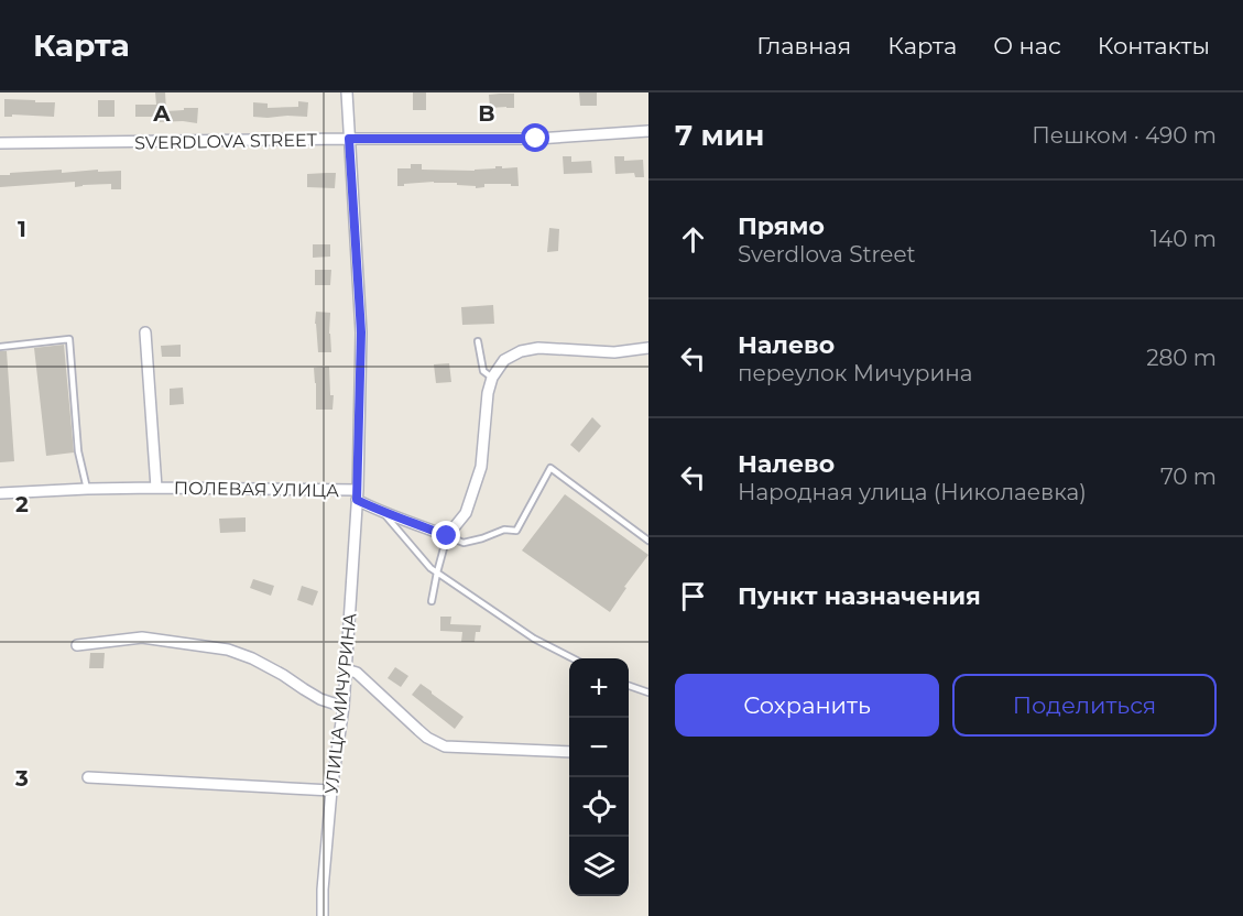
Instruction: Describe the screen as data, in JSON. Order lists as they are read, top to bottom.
{
  "streets": {
    "street": ["SVERDLOVA STREET", "ПОЛЕВАЯ УЛИЦА", "УЛИЦА МИЧУРИНА"]
  },
  "crossings": [
    ["SVERDLOVA STREET", "УЛИЦА МИЧУРИНА"],
    ["ПОЛЕВАЯ УЛИЦА", "УЛИЦА МИЧУРИНА"]
  ],
  "page": {
    "header": "Карта",
    "nav": [
      "Главная",
      "Карта",
      "О нас",
      "Контакты"
    ],
    "heading": ["7 мин", "Пешком · 490 m"],
    "list": [
      ["Прямо", "Sverdlova Street", "140 m"],
      ["Налево", "переулок Мичурина", "280 m"],
      ["Налево", "Народная улица (Николаевка)", "70 m"],
      "Пункт назначения"
    ],
    "buttons": ["Сохранить", "Поделиться"],
    "map_buttons": ["+", "−"]
  },
  "grid": {
    "columns": ["A", "B"],
    "rows": ["1", "2", "3"]
  }
}
